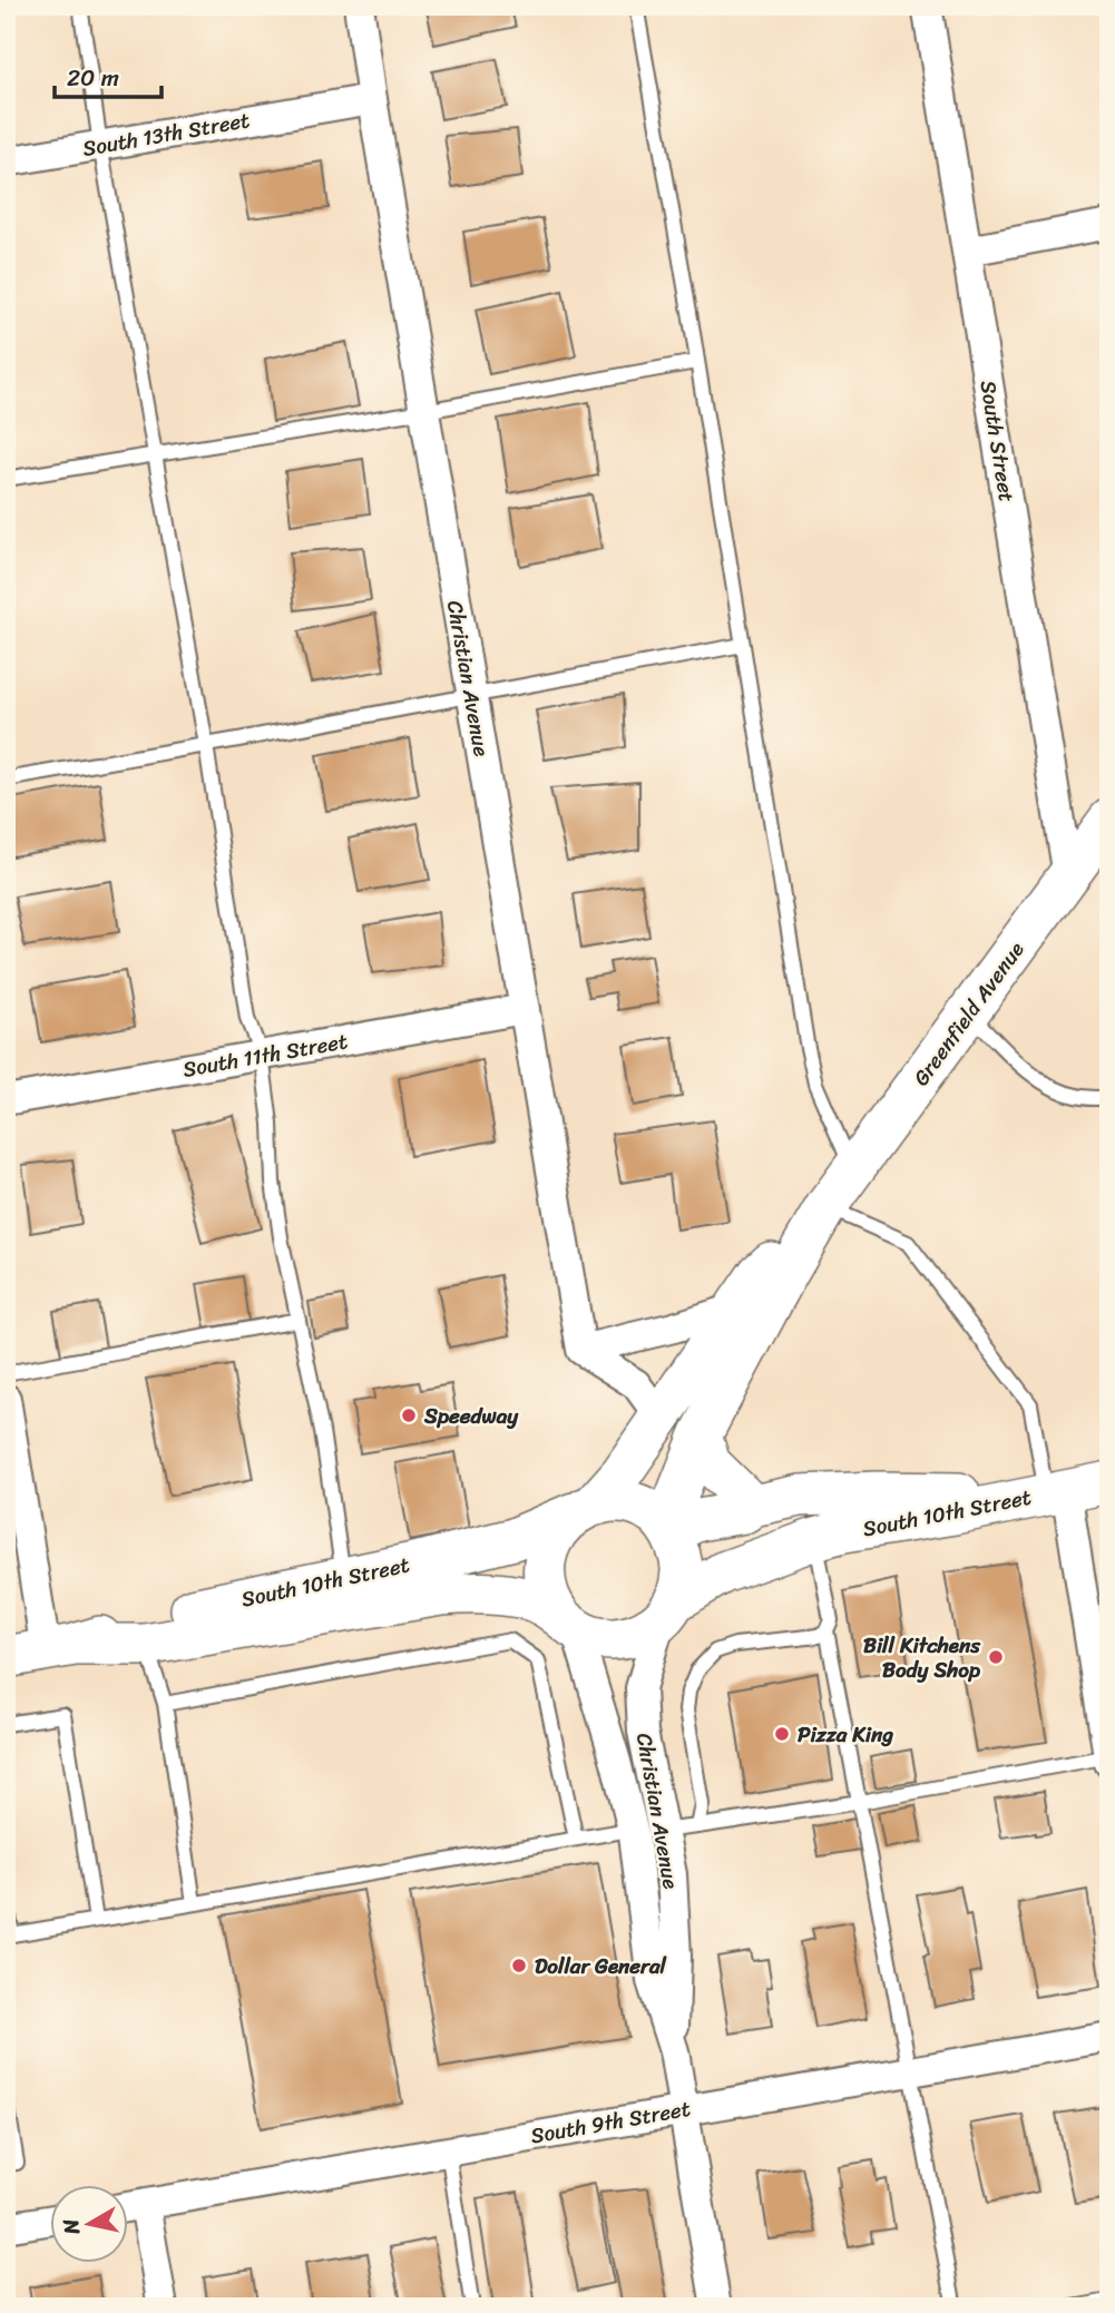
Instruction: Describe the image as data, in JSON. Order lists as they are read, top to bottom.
{
  "streets": {
    "main road": ["Greenfield Avenue", "South 10th Street"],
    "street": [
      "South 13th Street",
      "South Street",
      "Christian Avenue",
      "South 11th Street",
      "South 9th Street"
    ]
  },
  "crossings": [
    ["South 13th Street", "Christian Avenue"],
    ["South Street", "Greenfield Avenue"],
    ["Christian Avenue", "Greenfield Avenue"],
    ["Christian Avenue", "South 11th Street"],
    ["Christian Avenue", "South 10th Street"],
    ["Christian Avenue", "South 9th Street"],
    ["Greenfield Avenue", "South 10th Street"]
  ],
  "places": [
    "Speedway",
    "Bill Kitchens Body Shop",
    "Pizza King",
    "Dollar General"
  ],
  "scale_bar": "20 m",
  "north": "left"
}
